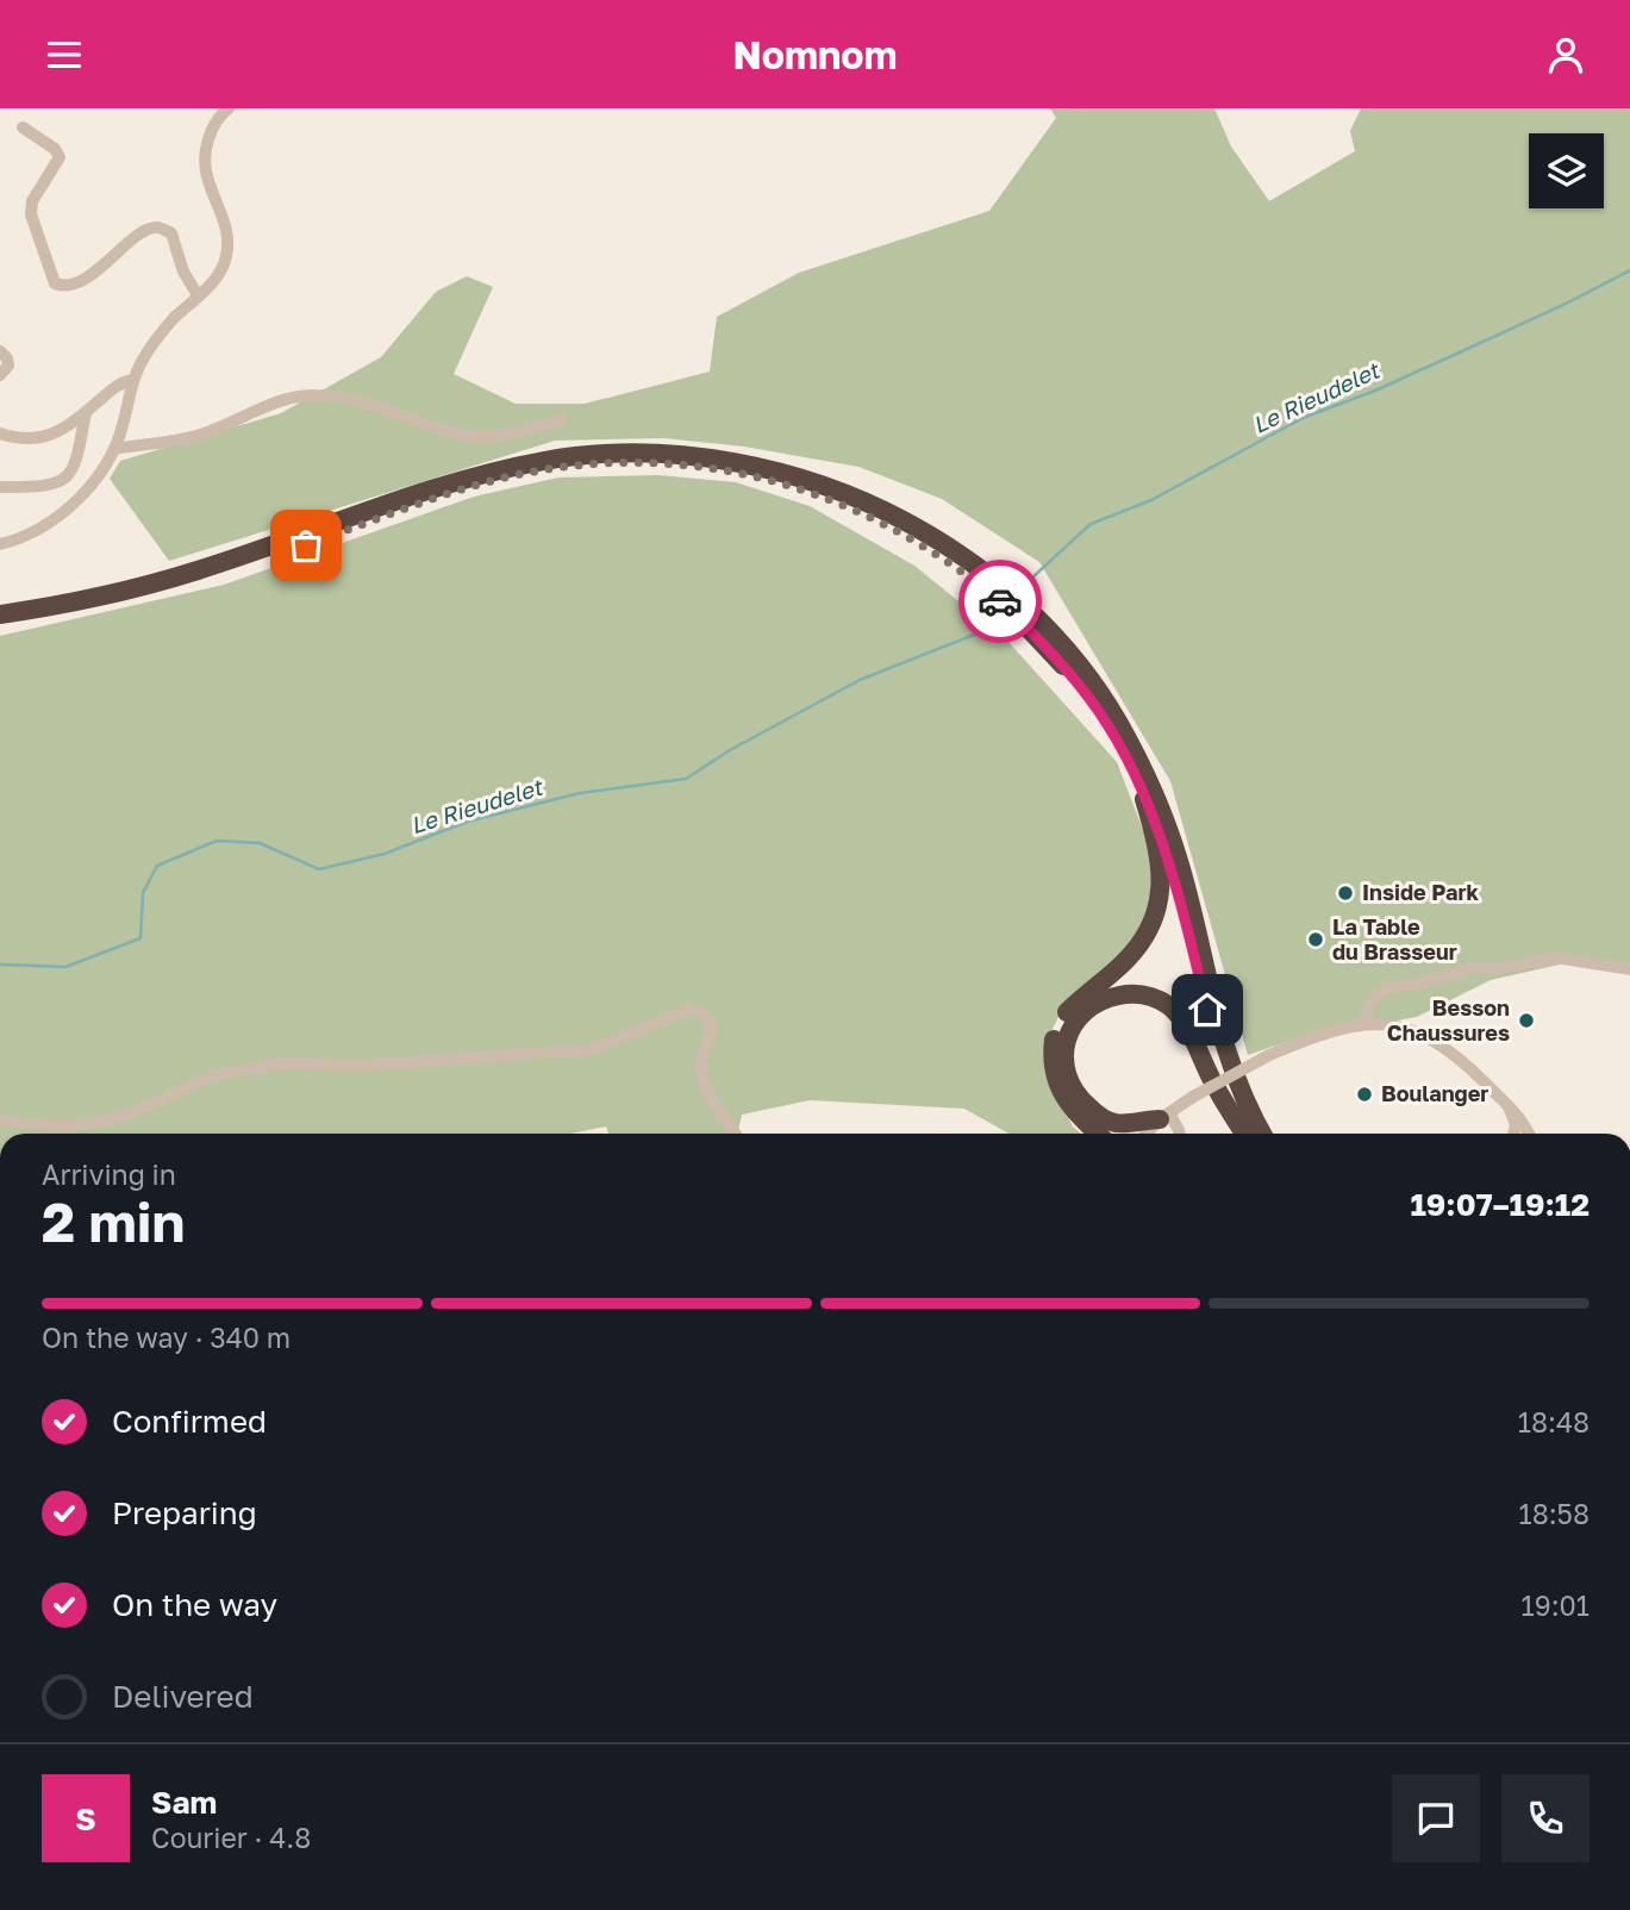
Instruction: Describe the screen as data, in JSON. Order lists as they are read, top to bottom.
{
  "water": ["Le Rieudelet"],
  "places": [
    "Inside Park",
    "La Table du Brasseur",
    "Besson Chaussures",
    "Boulanger"
  ],
  "page": {
    "header": "Nomnom",
    "heading": ["2 min", "Arriving in", "19:07–19:12"],
    "panel": ["Sam", "Courier · 4.8"],
    "bar": "On the way · 340 m",
    "list": [
      ["Confirmed", "18:48"],
      ["Preparing", "18:58"],
      ["On the way", "19:01"],
      "Delivered"
    ],
    "round": "S"
  }
}
